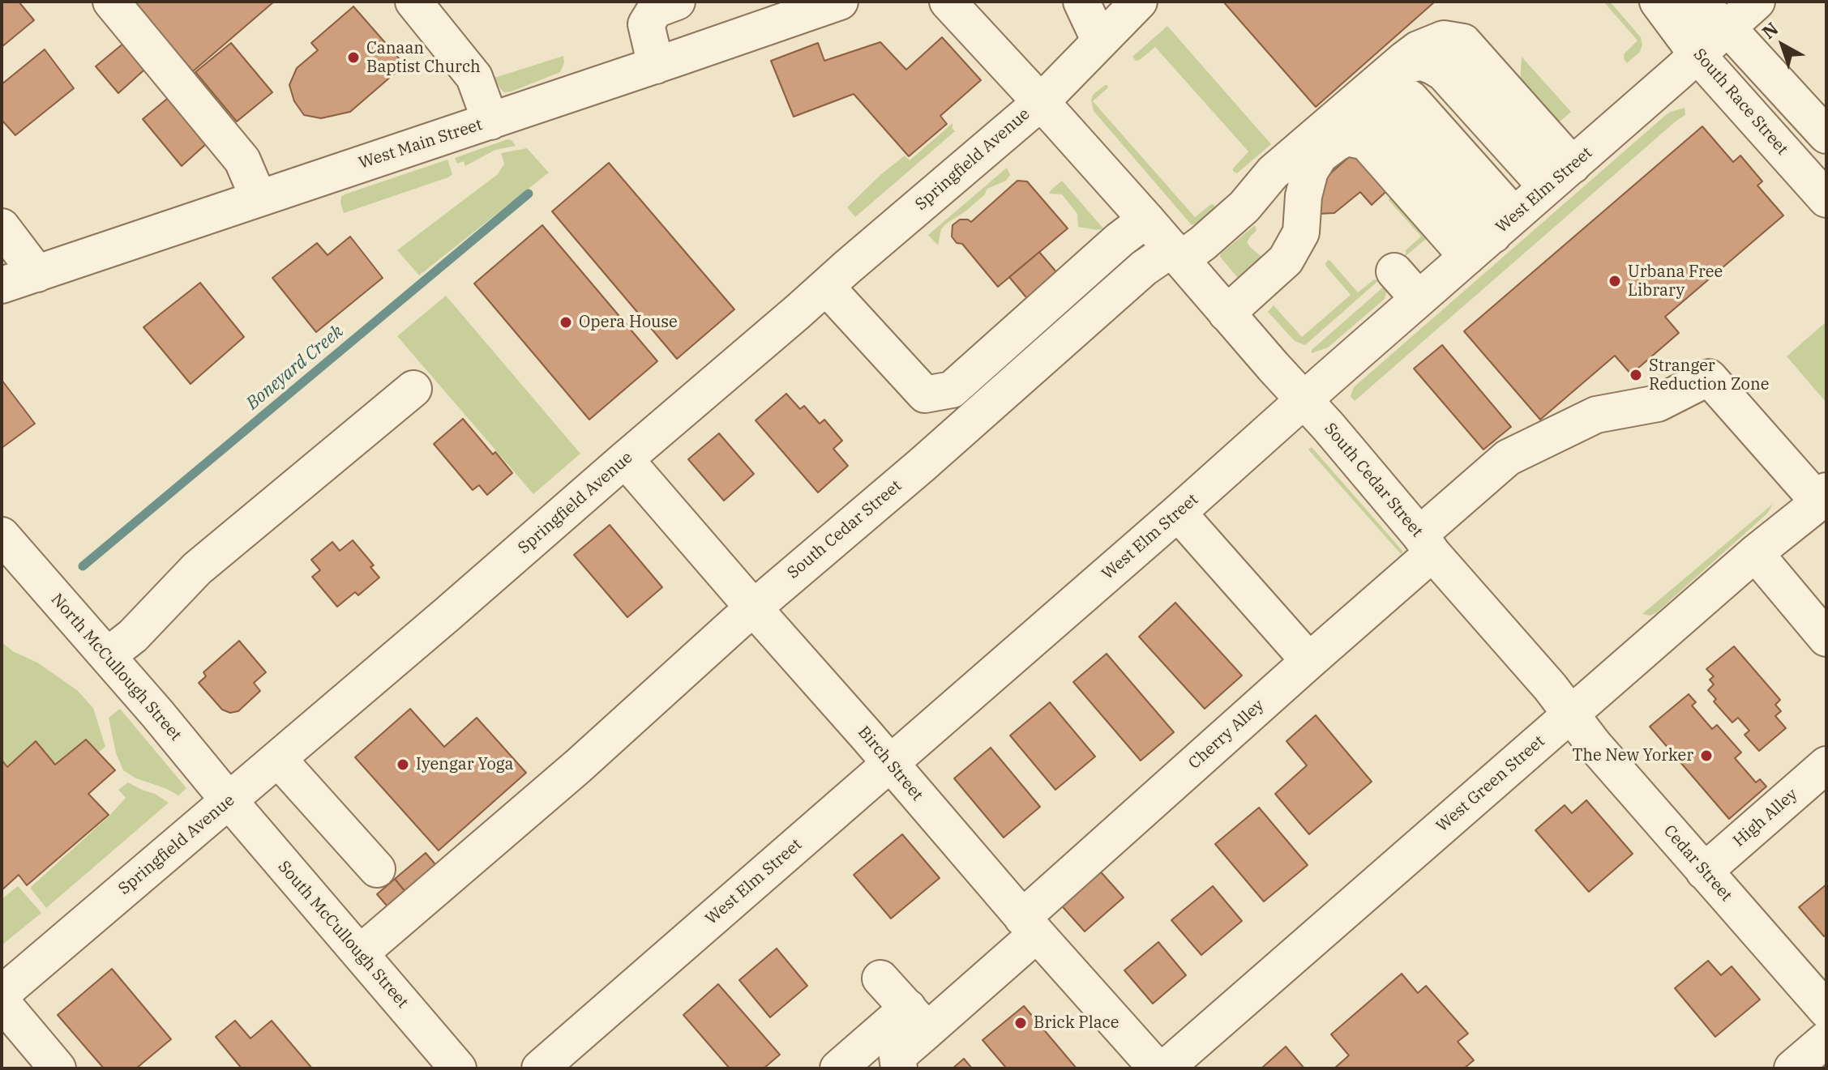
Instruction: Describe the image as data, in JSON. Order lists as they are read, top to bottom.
{
  "streets": {
    "street": [
      "South Race Street",
      "West Main Street",
      "Springfield Avenue",
      "West Elm Street",
      "South Cedar Street",
      "North McCullough Street",
      "Cherry Alley",
      "Birch Street",
      "West Green Street",
      "High Alley",
      "Cedar Street",
      "South McCullough Street"
    ]
  },
  "crossings": [
    ["South Race Street", "West Elm Street"],
    ["Springfield Avenue", "South Cedar Street"],
    ["Springfield Avenue", "North McCullough Street"],
    ["Springfield Avenue", "Birch Street"],
    ["Springfield Avenue", "South McCullough Street"],
    ["West Elm Street", "South Cedar Street"],
    ["West Elm Street", "Birch Street"],
    ["South Cedar Street", "Cherry Alley"],
    ["South Cedar Street", "Birch Street"],
    ["South Cedar Street", "West Green Street"],
    ["South Cedar Street", "Cedar Street"],
    ["South Cedar Street", "South McCullough Street"],
    ["North McCullough Street", "South McCullough Street"],
    ["Cherry Alley", "Birch Street"],
    ["Cherry Alley", "West Green Street"],
    ["West Green Street", "Cedar Street"],
    ["High Alley", "Cedar Street"]
  ],
  "water": ["Boneyard Creek"],
  "places": [
    "Canaan Baptist Church",
    "Urbana Free Library",
    "Opera House",
    "Stranger Reduction Zone",
    "The New Yorker",
    "Iyengar Yoga",
    "Brick Place"
  ],
  "north": "top left"
}
